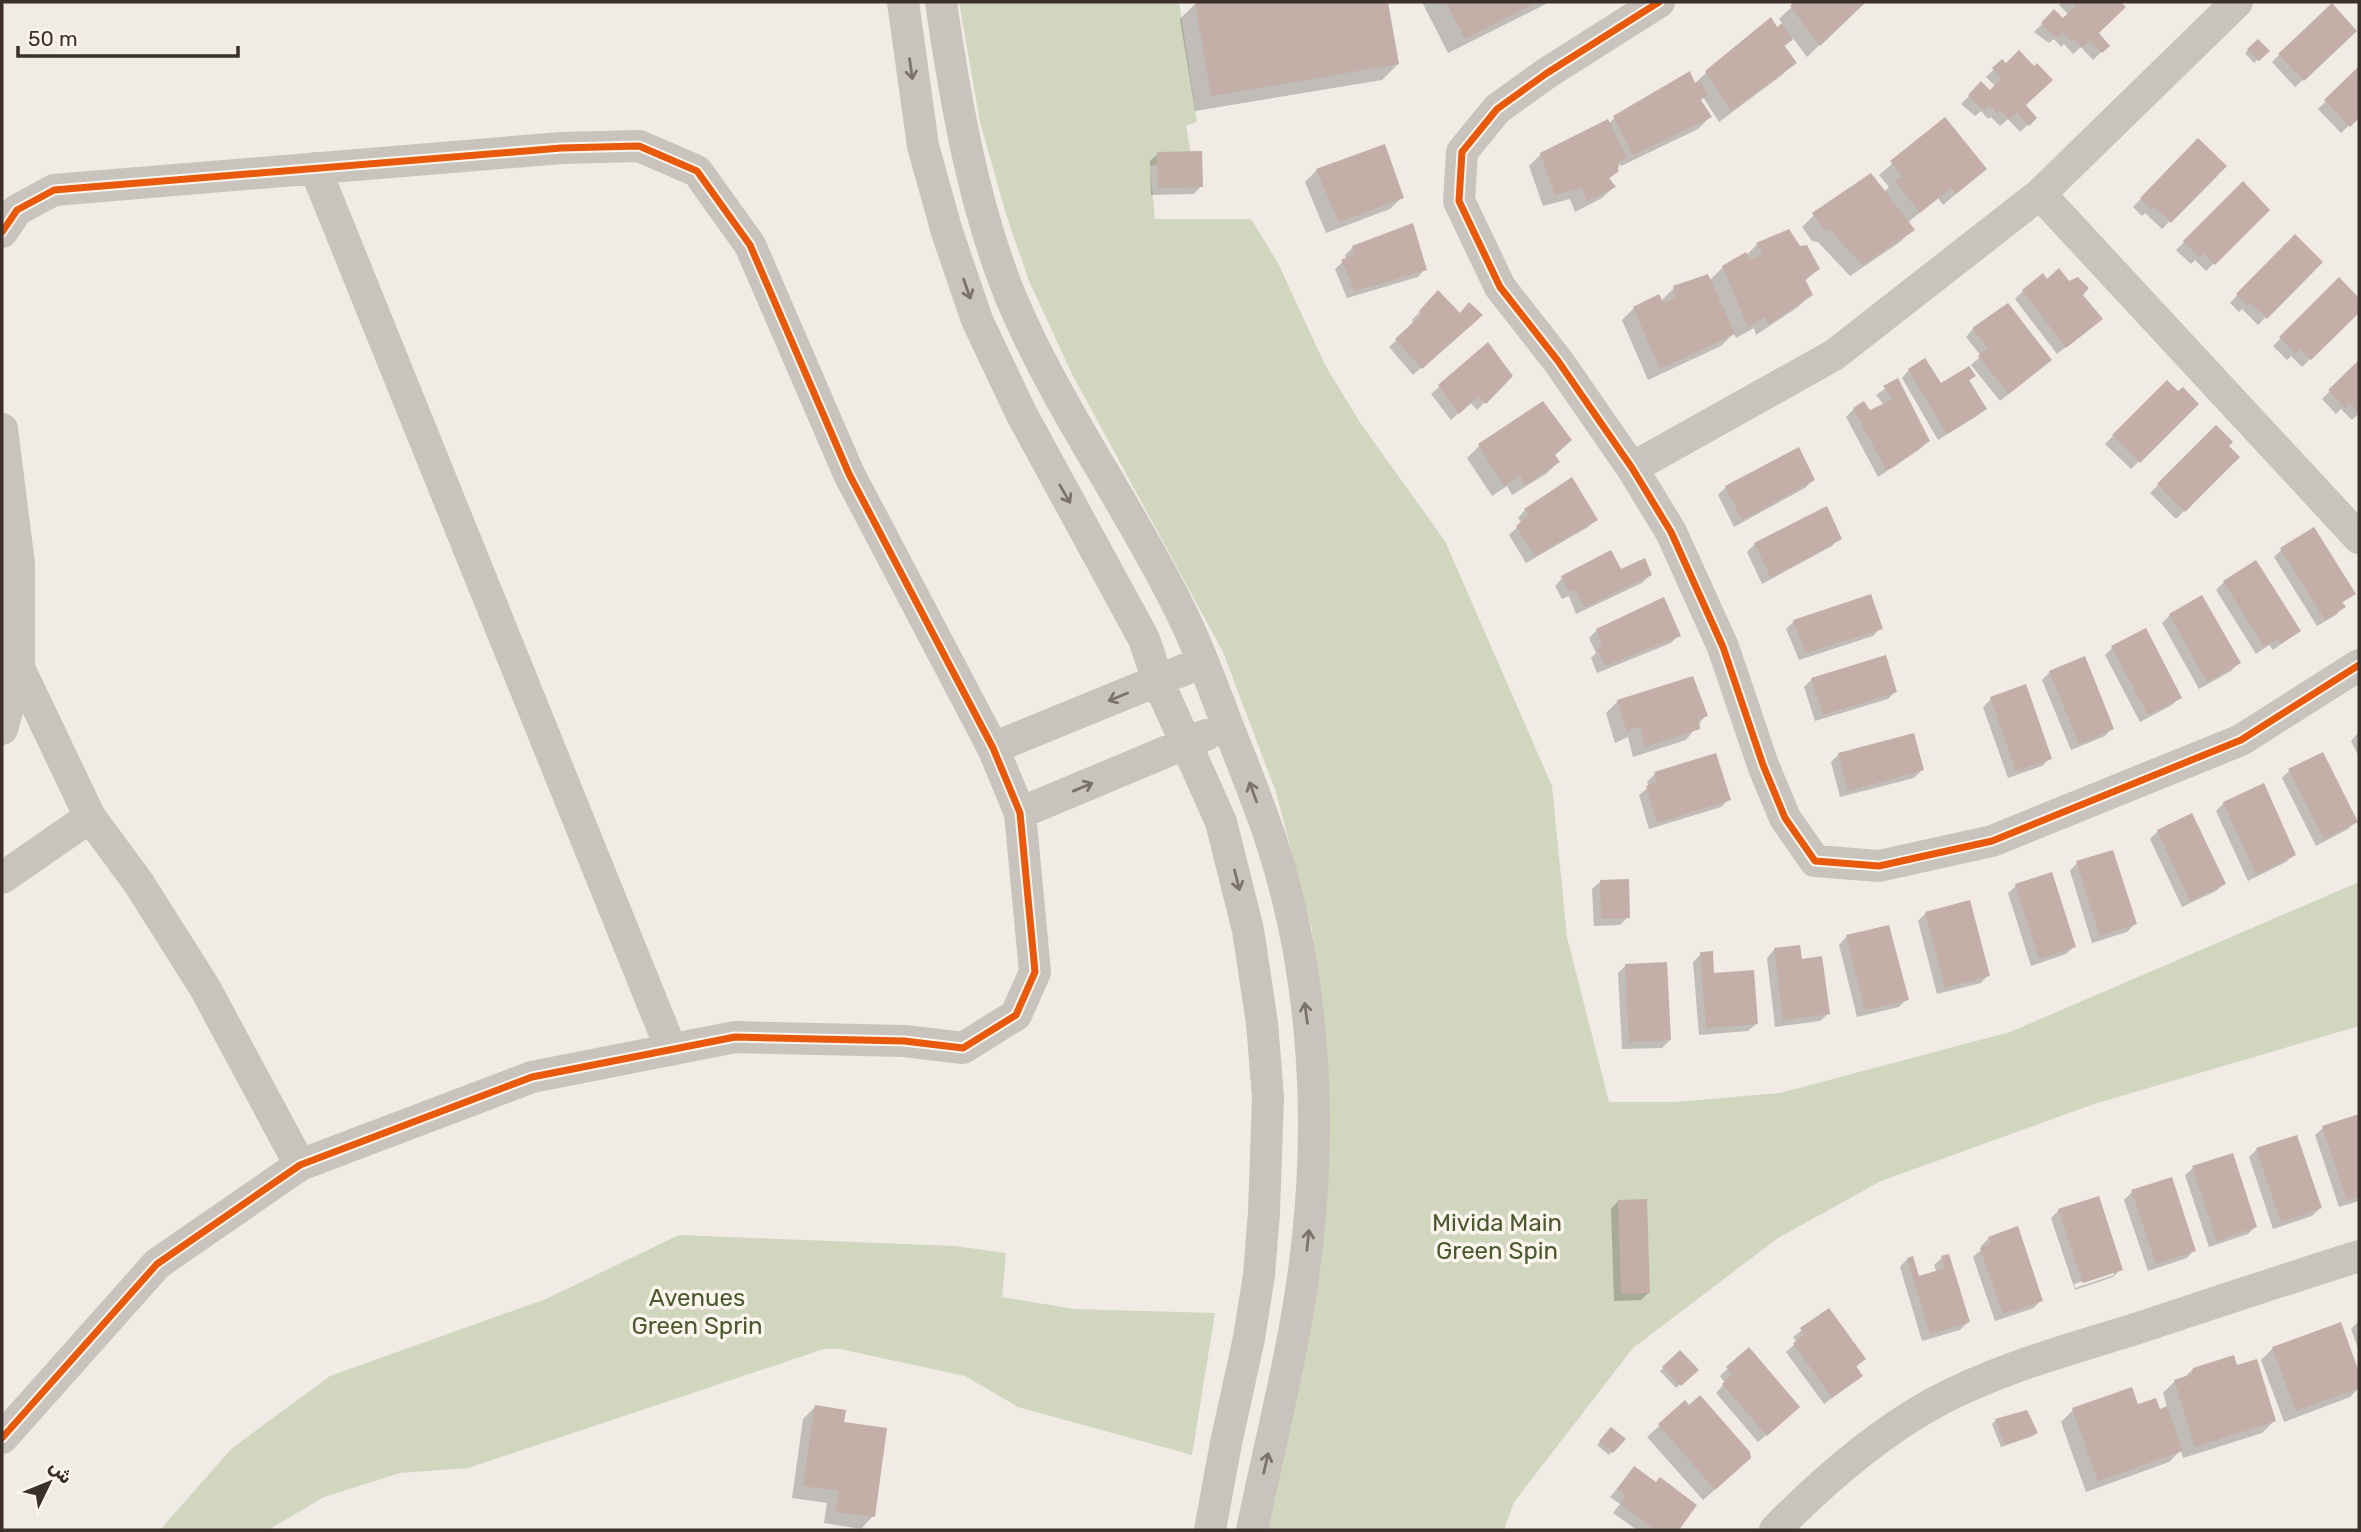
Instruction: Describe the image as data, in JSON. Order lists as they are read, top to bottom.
{
  "parks": ["Mivida Main Green Spin", "Avenues Green Sprin"],
  "scale_bar": "50 m",
  "north": "top right"
}
